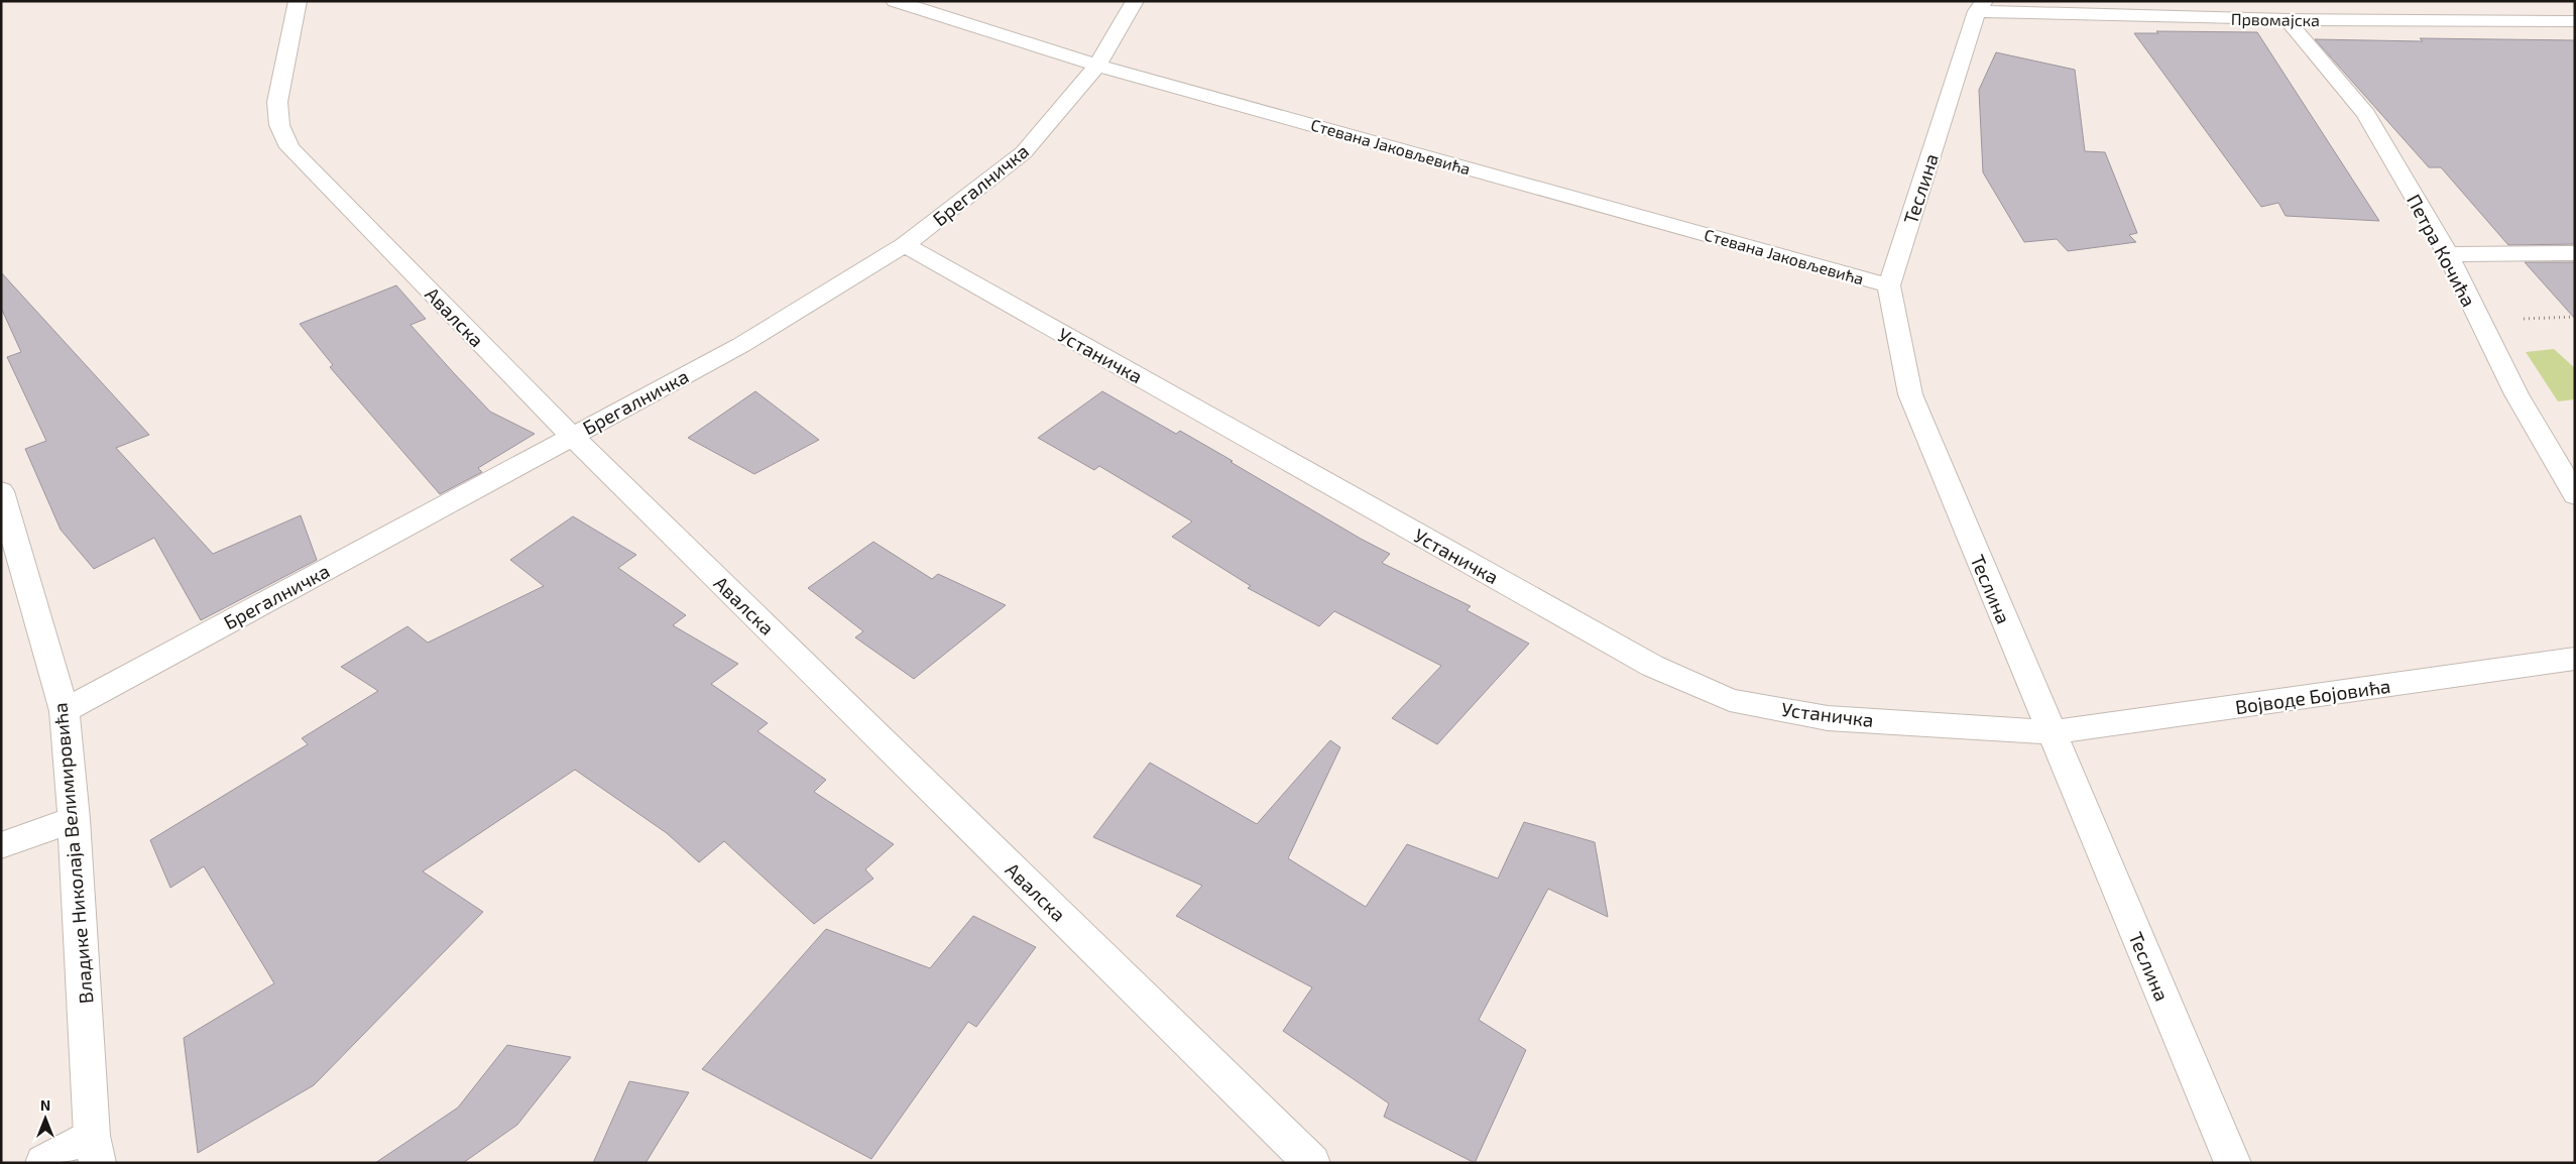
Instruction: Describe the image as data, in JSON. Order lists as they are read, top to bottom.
{
  "streets": {
    "street": [
      "Првомајска",
      "Стевана Јаковљевића",
      "Брегалничка",
      "Теслина",
      "Петра Кочића",
      "Авалска",
      "Устаничка",
      "Војводе Бојовића",
      "Владике Николаја Велимировића"
    ]
  },
  "crossings": [
    ["Првомајска", "Теслина"],
    ["Првомајска", "Петра Кочића"],
    ["Стевана Јаковљевића", "Брегалничка"],
    ["Стевана Јаковљевића", "Теслина"],
    ["Брегалничка", "Авалска"],
    ["Брегалничка", "Устаничка"],
    ["Брегалничка", "Владике Николаја Велимировића"],
    ["Теслина", "Устаничка"],
    ["Теслина", "Војводе Бојовића"],
    ["Устаничка", "Војводе Бојовића"]
  ],
  "north": "top"
}
